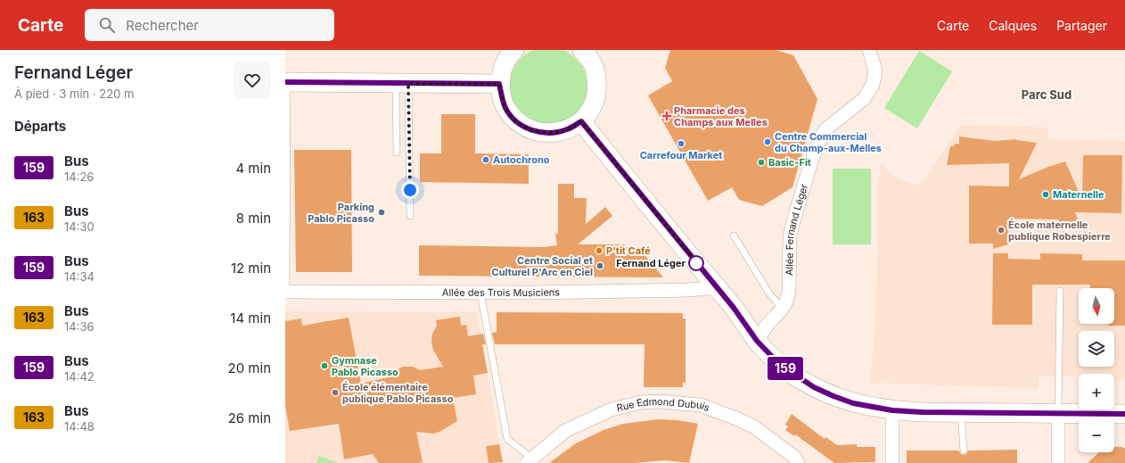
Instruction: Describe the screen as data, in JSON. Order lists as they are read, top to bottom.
{
  "streets": {
    "street": ["Allée Fernand Léger", "Allée des Trois Musiciens", "Rue Edmond Dubuis"]
  },
  "districts": ["Parc Sud"],
  "places": {
    "health": ["Pharmacie des Champs aux Melles"],
    "other": [
      "Centre Commercial du Champ-aux-Melles",
      "Carrefour Market",
      "Autochrono",
      "Basic-Fit",
      "Maternelle",
      "Parking Pablo Picasso",
      "École maternelle publique Robespierre",
      "P'tit Café",
      "Fernand Léger",
      "Centre Social et Culturel P'Arc en Ciel",
      "Gymnase Pablo Picasso",
      "École élémentaire publique Pablo Picasso"
    ]
  },
  "lines": ["bus line 159"],
  "north": "bottom",
  "page": {
    "header": "Carte",
    "search": "Rechercher",
    "nav": ["Carte", "Calques", "Partager"],
    "heading": [
      ["Fernand Léger", "À pied · 3 min · 220 m"],
      "Départs"
    ],
    "on_map": "159",
    "list": [
      {
        "mark": "159",
        "name": "Bus",
        "note": "14:26",
        "value": "4 min"
      },
      {
        "mark": "163",
        "name": "Bus",
        "note": "14:30",
        "value": "8 min"
      },
      {
        "mark": "159",
        "name": "Bus",
        "note": "14:34",
        "value": "12 min"
      },
      {
        "mark": "163",
        "name": "Bus",
        "note": "14:36",
        "value": "14 min"
      },
      {
        "mark": "159",
        "name": "Bus",
        "note": "14:42",
        "value": "20 min"
      },
      {
        "mark": "163",
        "name": "Bus",
        "note": "14:48",
        "value": "26 min"
      }
    ],
    "map_buttons": ["+", "−"]
  }
}
